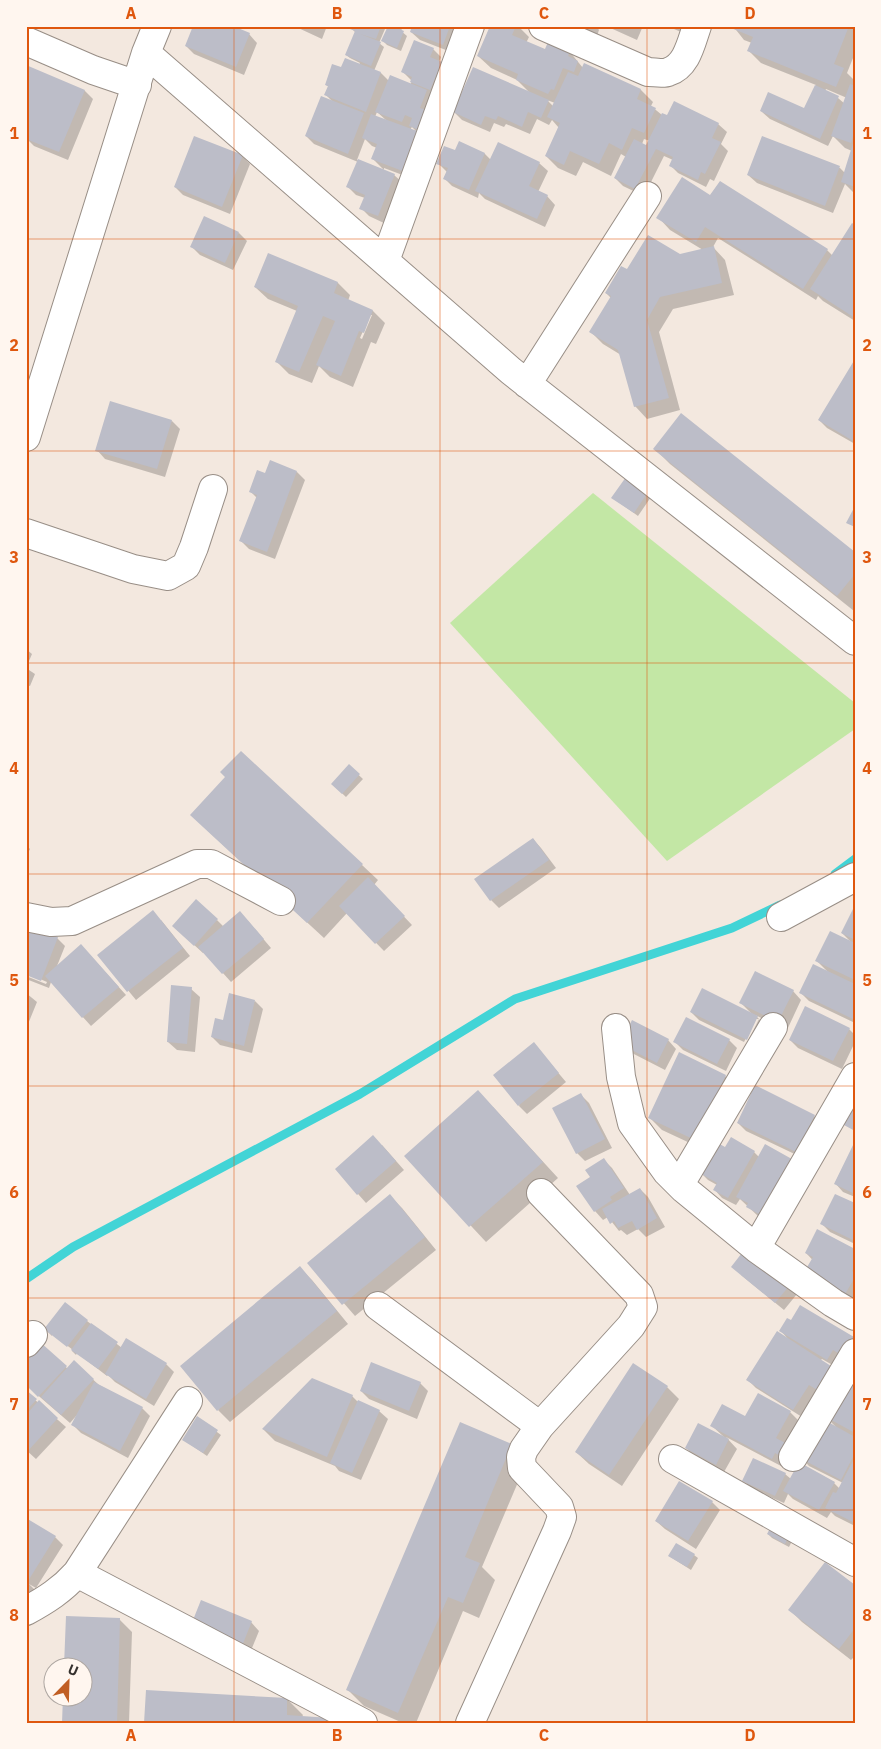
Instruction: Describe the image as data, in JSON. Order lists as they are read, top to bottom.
{
  "north": "top right",
  "grid": {
    "columns": [
      "A",
      "B",
      "C",
      "D"
    ],
    "rows": [
      "1",
      "2",
      "3",
      "4",
      "5",
      "6",
      "7",
      "8"
    ]
  }
}
